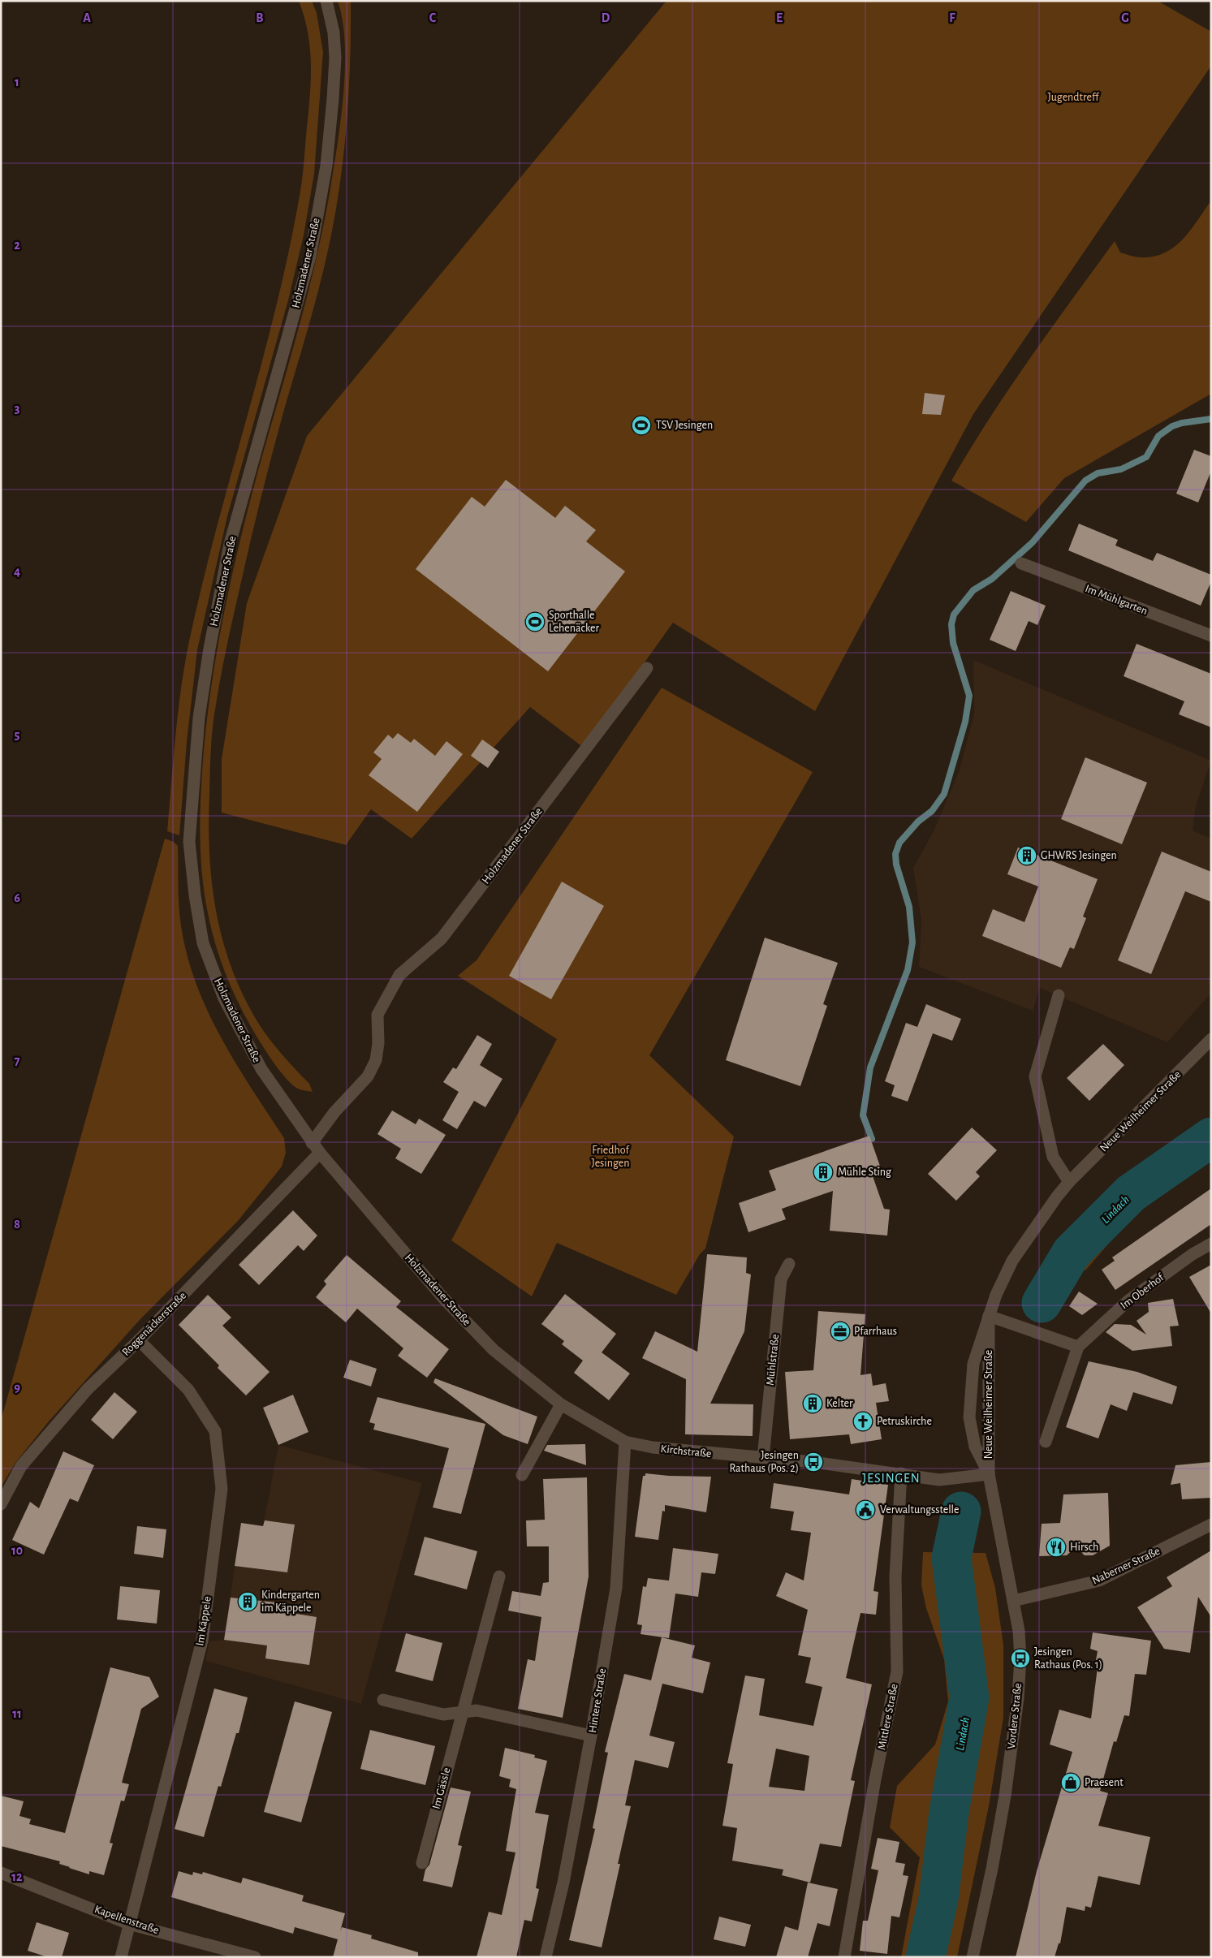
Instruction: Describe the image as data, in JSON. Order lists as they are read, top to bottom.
{
  "streets": {
    "street": [
      "Holzmadener Straße",
      "Im Mühlgarten",
      "Neue Weilheimer Straße",
      "Im Oberhof",
      "Roggenäckerstraße",
      "Mühlstraße",
      "Kirchstraße",
      "Naberner Straße",
      "Im Käppele",
      "Hintere Straße",
      "Vordere Straße",
      "Mittlere Straße",
      "Im Gässle",
      "Kapellenstraße"
    ]
  },
  "crossings": [
    ["Holzmadener Straße", "Roggenäckerstraße"],
    ["Holzmadener Straße", "Kirchstraße"],
    ["Holzmadener Straße", "Hintere Straße"],
    ["Neue Weilheimer Straße", "Kirchstraße"],
    ["Neue Weilheimer Straße", "Vordere Straße"],
    ["Roggenäckerstraße", "Im Käppele"],
    ["Mühlstraße", "Kirchstraße"],
    ["Kirchstraße", "Hintere Straße"],
    ["Kirchstraße", "Vordere Straße"],
    ["Kirchstraße", "Mittlere Straße"],
    ["Naberner Straße", "Vordere Straße"],
    ["Im Käppele", "Kapellenstraße"]
  ],
  "districts": ["JESINGEN"],
  "water": ["Lindach"],
  "parks": ["Jugendtreff", "Friedhof Jesingen"],
  "places": {
    "sports": ["TSV Jesingen", "Sporthalle Lehenäcker"],
    "building": [
      "GHWRS Jesingen",
      "Mühle Sting",
      "Kelter",
      "Kindergarten im Käppele"
    ],
    "office": ["Pfarrhaus"],
    "church": ["Petruskirche"],
    "bus stop": ["Jesingen Rathaus (Pos. 2)", "Jesingen Rathaus (Pos. 1)"],
    "public building": ["Verwaltungsstelle"],
    "restaurant": ["Hirsch"],
    "shop": ["Praesent"]
  },
  "grid": {
    "columns": [
      "A",
      "B",
      "C",
      "D",
      "E",
      "F",
      "G"
    ],
    "rows": [
      "1",
      "2",
      "3",
      "4",
      "5",
      "6",
      "7",
      "8",
      "9",
      "10",
      "11",
      "12"
    ]
  }
}
